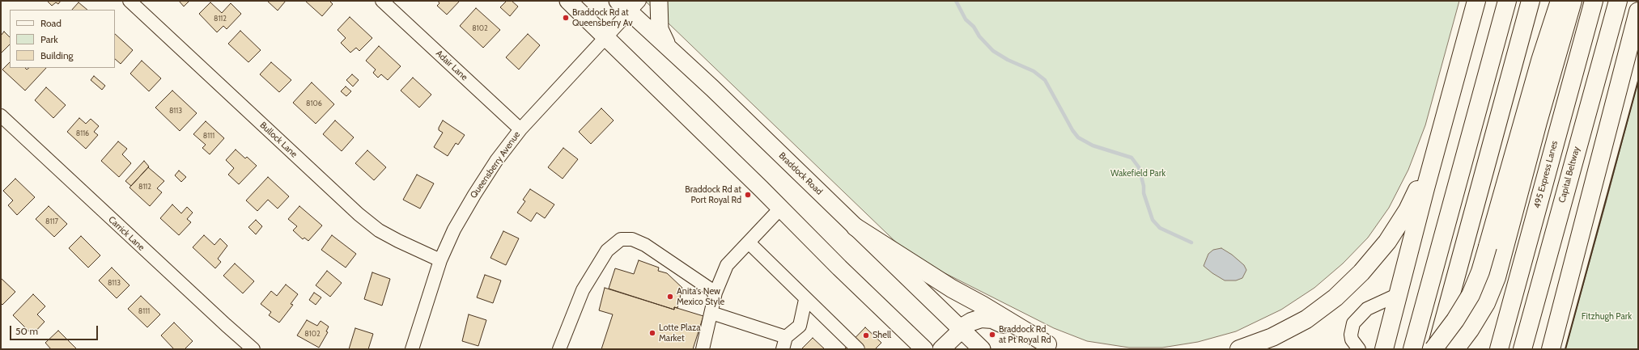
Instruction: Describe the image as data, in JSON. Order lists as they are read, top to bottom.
{
  "streets": {
    "highway": ["495 Express Lanes", "Capital Beltway"],
    "main road": ["Braddock Road"],
    "street": [
      "Adair Lane",
      "Bullock Lane",
      "Queensberry Avenue",
      "Carrick Lane"
    ]
  },
  "crossings": [
    ["Adair Lane", "Queensberry Avenue"],
    ["Bullock Lane", "Queensberry Avenue"],
    ["Queensberry Avenue", "Braddock Road"]
  ],
  "parks": ["Wakefield Park", "Fitzhugh Park"],
  "places": [
    "Braddock Rd at Queensberry Av",
    "Braddock Rd at Port Royal Rd",
    "Anita's New Mexico Style",
    "Lotte Plaza Market",
    "Braddock Rd at Pt Royal Rd",
    "Shell"
  ],
  "house_numbers": [
    "8112",
    "8102",
    "8106",
    "8113",
    "8116",
    "8111",
    "8112",
    "8117",
    "8113",
    "8111",
    "8102"
  ],
  "legend": ["Road", "Park", "Building"],
  "scale_bar": "50 m"
}
